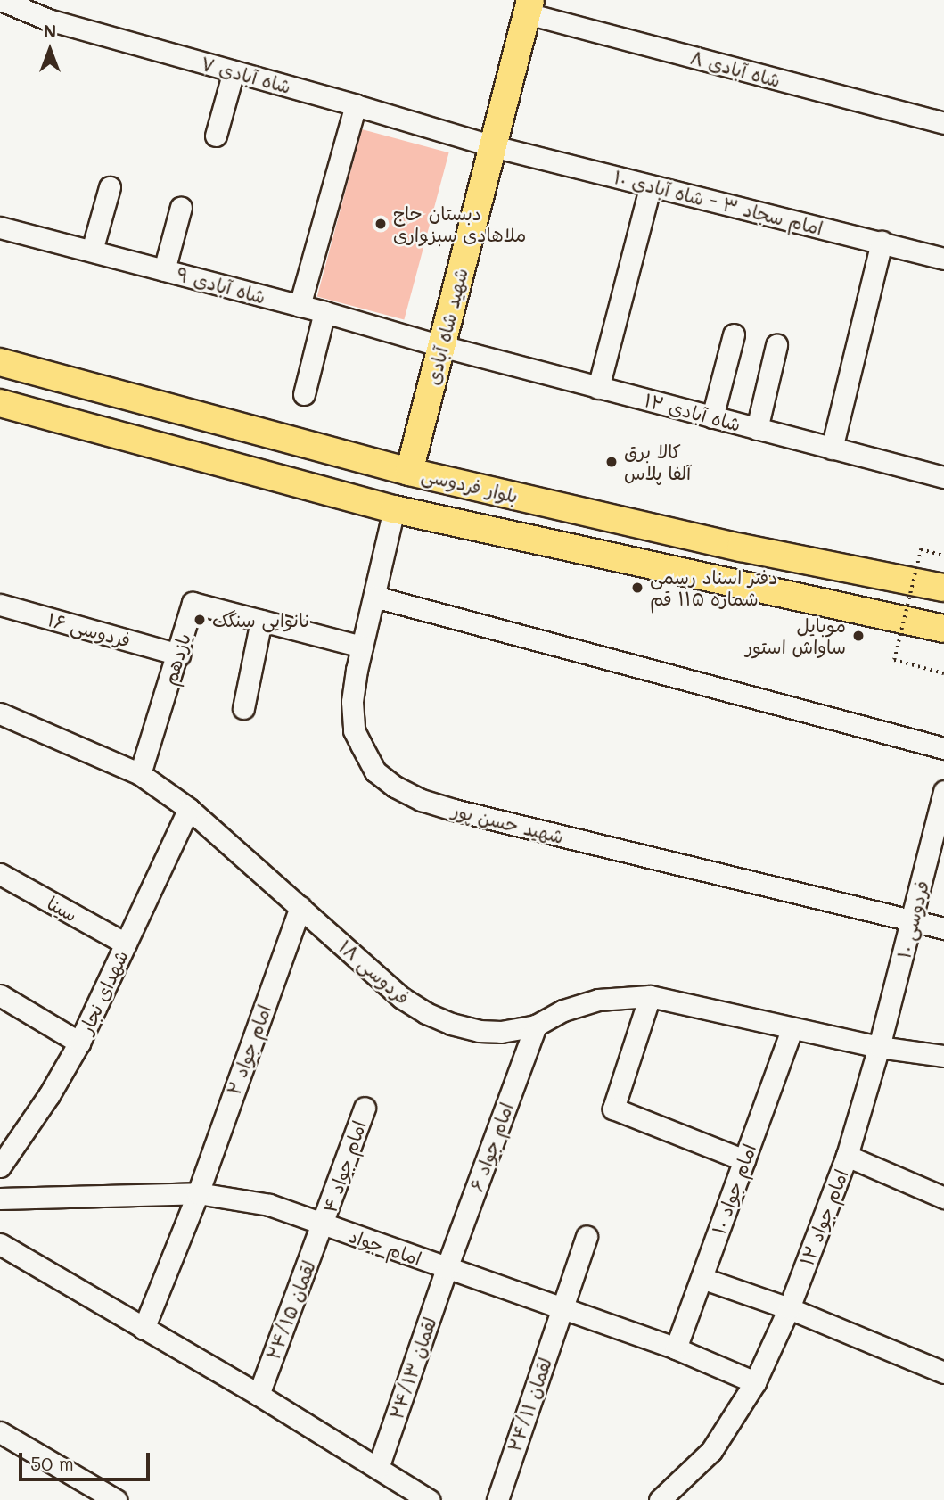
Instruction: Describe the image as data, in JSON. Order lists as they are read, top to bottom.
{
  "streets": {
    "main road": ["شهید شاه آبادی", "بلوار فردوسی"],
    "street": [
      "شاه آبادی ۸",
      "شاه آبادی ۷",
      "امام سجاد ۳ - شاه آبادی ۱۰",
      "شاه آبادی ۹",
      "شاه آبادی ۱۲",
      "فردوسی ۱۶",
      "یازدهم",
      "شهید حسن پور",
      "سینا",
      "فردوسی ۱۰",
      "فردوسی ۱۸",
      "شهدای نجار",
      "امام جواد ۲",
      "امام جواد ۶",
      "امام جواد ۴",
      "امام جواد ۱۰",
      "امام جواد ۱۲",
      "امام جواد",
      "لقمان ۲۴/۱۵",
      "لقمان ۲۴/۱۳",
      "لقمان ۲۴/۱۱"
    ]
  },
  "crossings": [
    ["شاه آبادی ۸", "شهید شاه آبادی"],
    ["شاه آبادی ۷", "امام سجاد ۳ - شاه آبادی ۱۰"],
    ["شاه آبادی ۷", "شهید شاه آبادی"],
    ["امام سجاد ۳ - شاه آبادی ۱۰", "شهید شاه آبادی"],
    ["شاه آبادی ۹", "شهید شاه آبادی"],
    ["شاه آبادی ۹", "شاه آبادی ۱۲"],
    ["شهید شاه آبادی", "شاه آبادی ۱۲"],
    ["شهید شاه آبادی", "بلوار فردوسی"],
    ["بلوار فردوسی", "شهید حسن پور"],
    ["فردوسی ۱۶", "یازدهم"],
    ["یازدهم", "شهید حسن پور"],
    ["یازدهم", "فردوسی ۱۸"],
    ["شهید حسن پور", "فردوسی ۱۰"],
    ["سینا", "شهدای نجار"],
    ["فردوسی ۱۰", "فردوسی ۱۸"],
    ["فردوسی ۱۰", "امام جواد ۱۲"],
    ["فردوسی ۱۸", "شهدای نجار"],
    ["فردوسی ۱۸", "امام جواد ۲"],
    ["فردوسی ۱۸", "امام جواد ۶"],
    ["فردوسی ۱۸", "امام جواد ۱۰"],
    ["فردوسی ۱۸", "امام جواد ۱۲"],
    ["امام جواد ۲", "امام جواد"],
    ["امام جواد ۶", "امام جواد"],
    ["امام جواد ۶", "لقمان ۲۴/۱۳"],
    ["امام جواد ۴", "امام جواد"],
    ["امام جواد ۴", "لقمان ۲۴/۱۵"],
    ["امام جواد ۱۰", "امام جواد"],
    ["امام جواد ۱۲", "امام جواد"],
    ["امام جواد", "لقمان ۲۴/۱۵"],
    ["امام جواد", "لقمان ۲۴/۱۳"],
    ["امام جواد", "لقمان ۲۴/۱۱"]
  ],
  "places": [
    "دبستان حاج ملاهادی سبزواری",
    "کالا برق آلفا پلاس",
    "دفتر اسناد رسمی شماره ۱۱۵ قم",
    "نانوایی سنگک",
    "موبایل ساواش استور"
  ],
  "scale_bar": "50 m",
  "north": "top"
}
